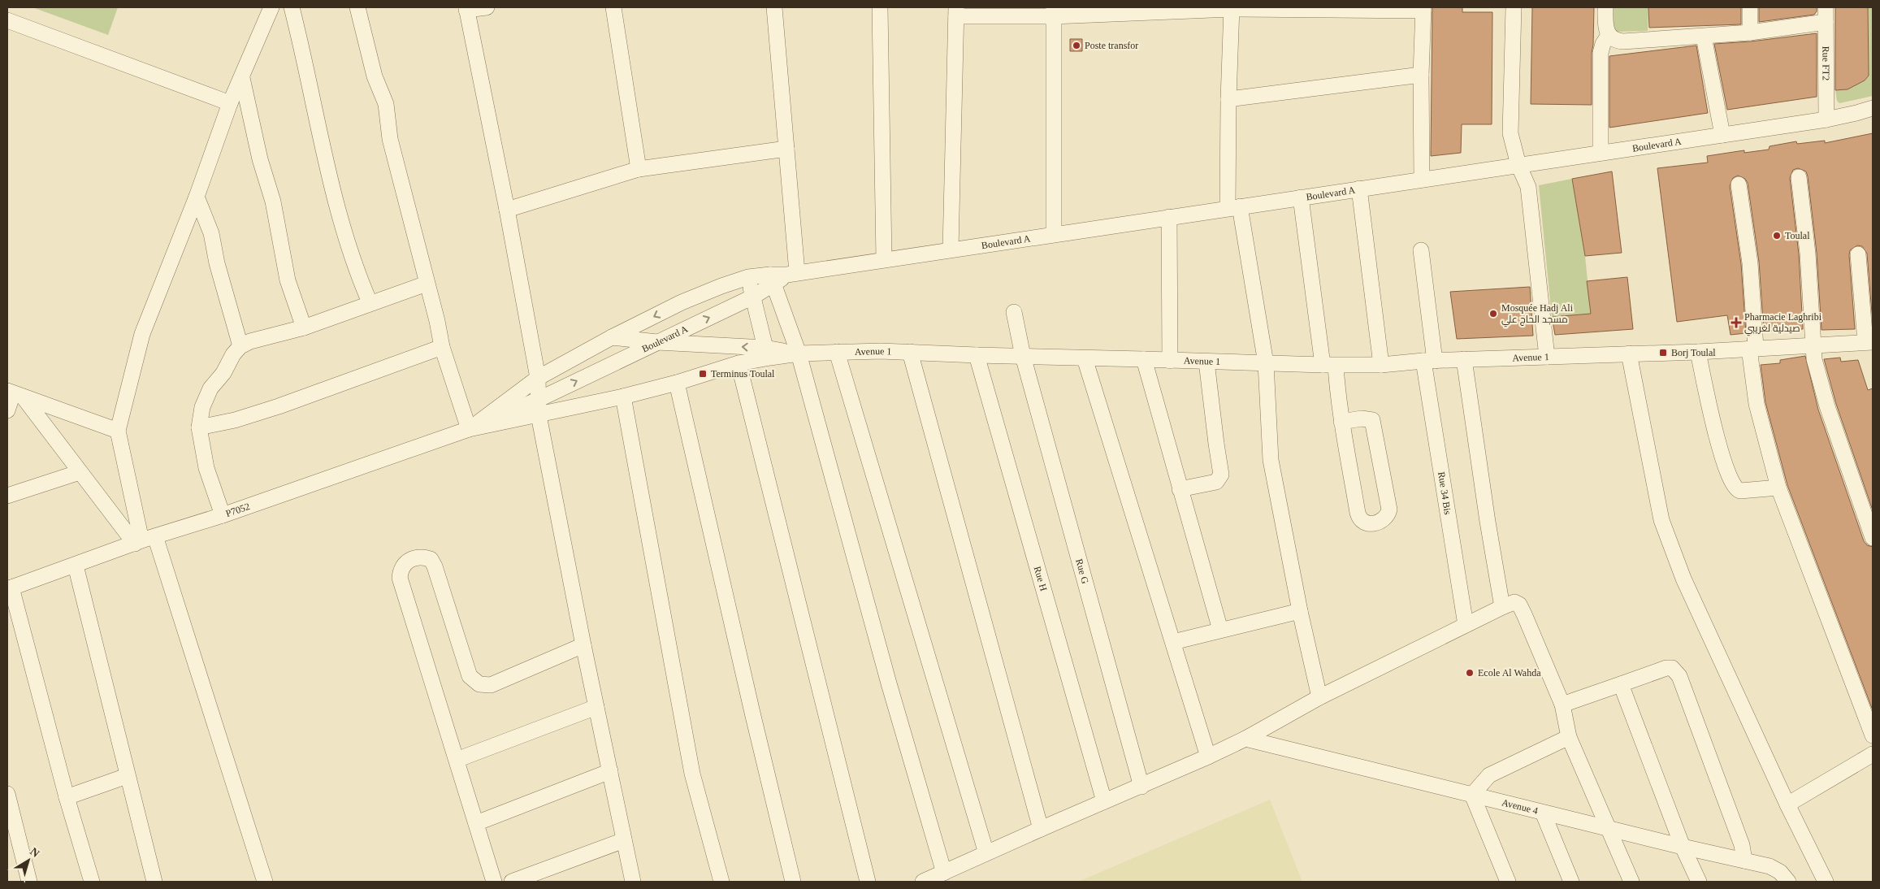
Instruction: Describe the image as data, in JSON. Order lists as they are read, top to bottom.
{
  "streets": {
    "street": [
      "Rue FT2",
      "Boulevard A",
      "Avenue 1",
      "Rue 34 Bis",
      "P7052",
      "Rue G",
      "Rue H",
      "Avenue 4"
    ]
  },
  "crossings": [
    ["Rue FT2", "Boulevard A"],
    ["Boulevard A", "P7052"],
    ["Avenue 1", "Rue 34 Bis"],
    ["Avenue 1", "Rue G"],
    ["Avenue 1", "Rue H"]
  ],
  "places": {
    "other": [
      "Poste transfor",
      "Toulal",
      "Mosquée Hadj Ali مسجد الحاج علي",
      "Ecole Al Wahda"
    ],
    "health": ["Pharmacie Laghribi صيدلية لغريبي"],
    "transit": ["Borj Toulal", "Terminus Toulal"]
  },
  "north": "top right"
}
